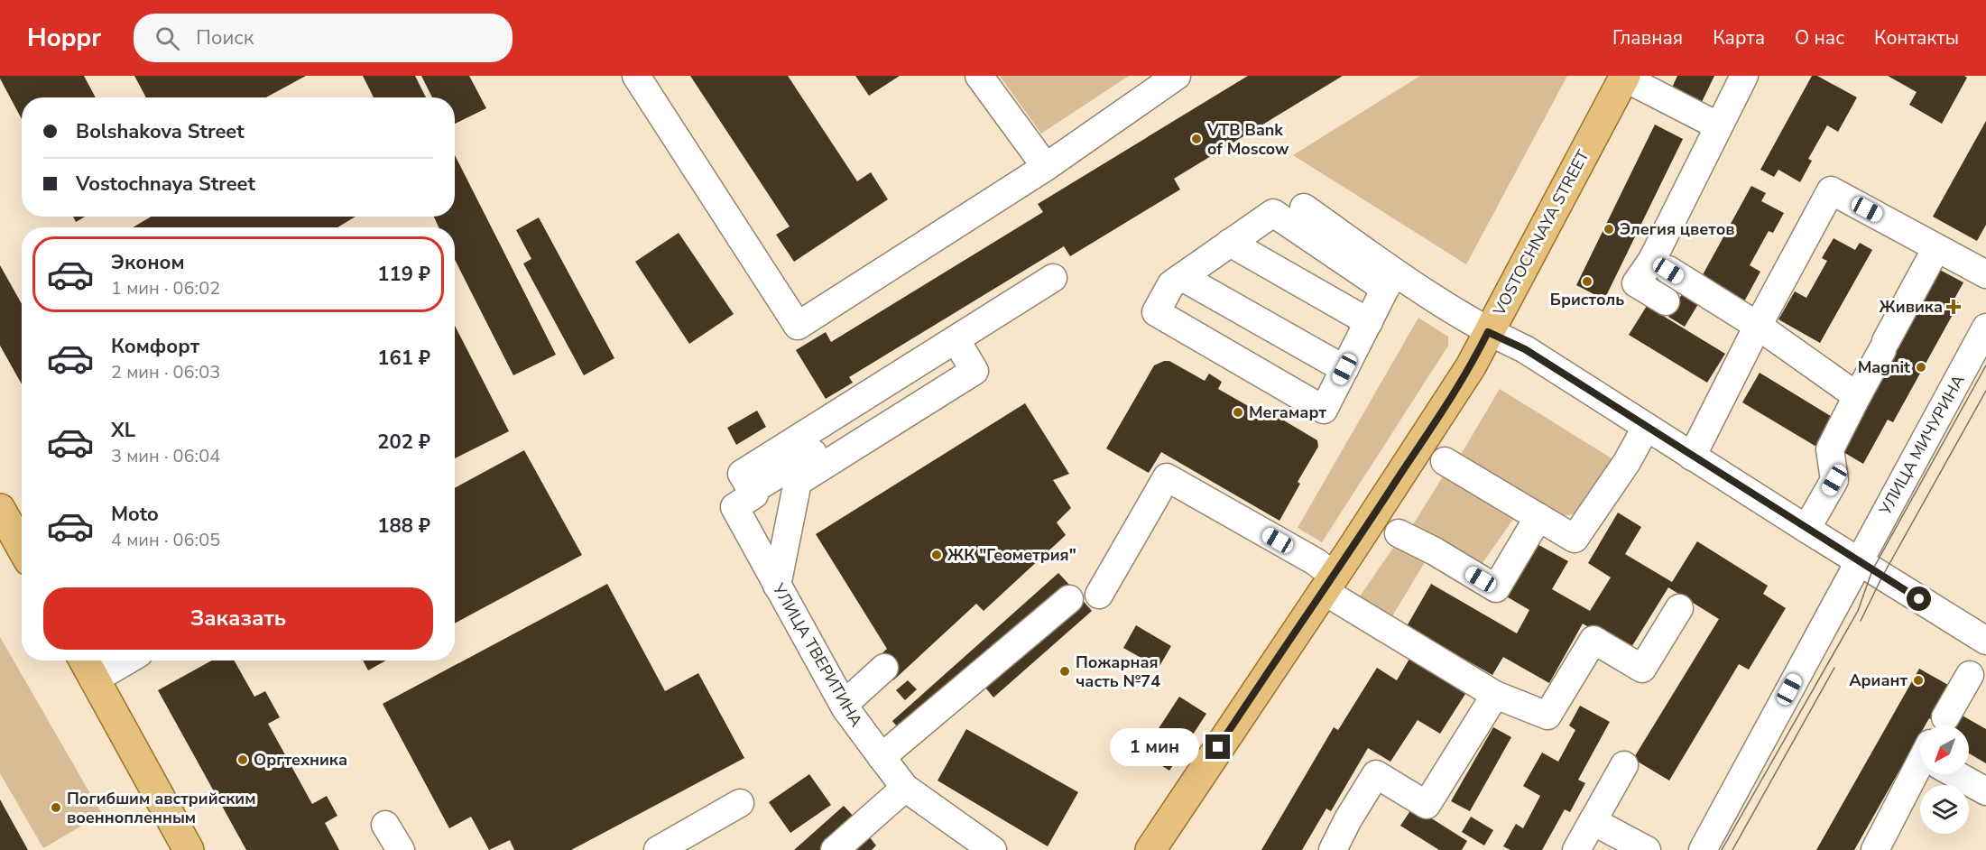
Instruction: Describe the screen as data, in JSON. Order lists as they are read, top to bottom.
{
  "streets": {
    "main road": ["VOSTOCHNAYA STREET"],
    "street": ["УЛИЦА МИЧУРИНА", "УЛИЦА ТВЕРИТИНА"]
  },
  "places": {
    "other": [
      "VTB Bank of Moscow",
      "Элегия цветов",
      "Бристоль",
      "Magnit",
      "Мегамарт",
      "ЖК \"Геометрия\"",
      "Пожарная часть №74",
      "Ариант",
      "Оргтехника",
      "Погибшим австрийским военнопленным"
    ],
    "health": ["Живика"]
  },
  "north": "bottom left",
  "page": {
    "header": "Hoppr",
    "search": "Поиск",
    "nav": [
      "Главная",
      "Карта",
      "О нас",
      "Контакты"
    ],
    "banner": ["Bolshakova Street", "Vostochnaya Street"],
    "list": [
      {
        "name": "Эконом",
        "note": "1 мин · 06:02",
        "value": "119 ₽"
      },
      {
        "name": "Комфорт",
        "note": "2 мин · 06:03",
        "value": "161 ₽"
      },
      {
        "name": "XL",
        "note": "3 мин · 06:04",
        "value": "202 ₽"
      },
      {
        "name": "Moto",
        "note": "4 мин · 06:05",
        "value": "188 ₽"
      }
    ],
    "buttons": "Заказать",
    "bubble": "1 мин"
  }
}
